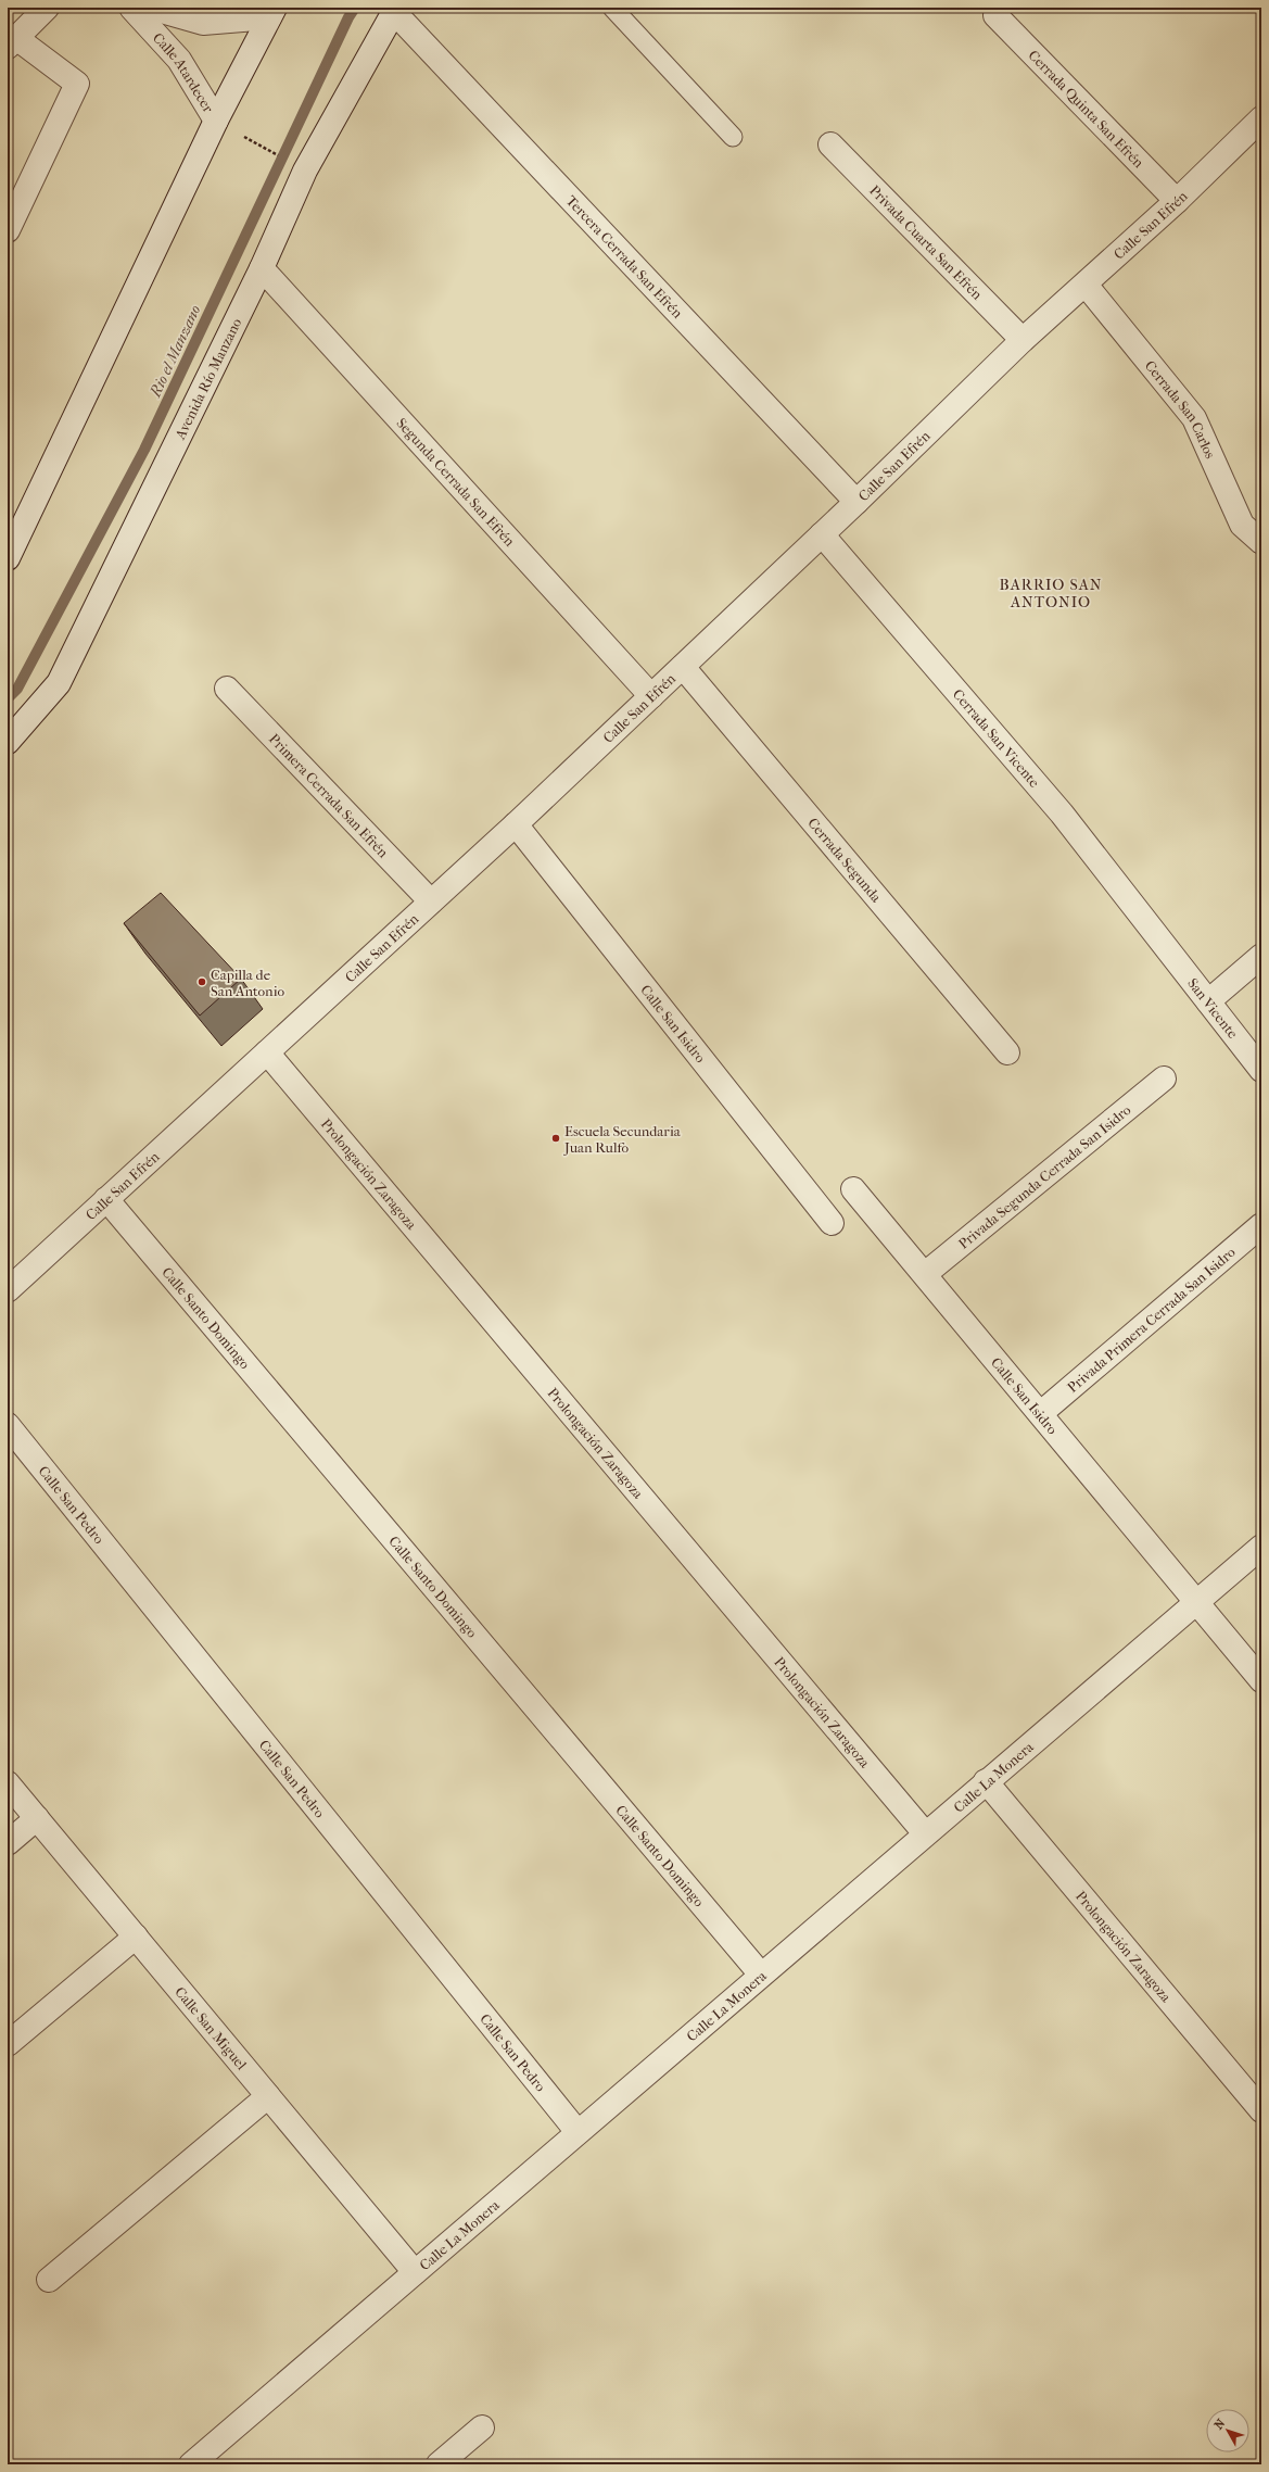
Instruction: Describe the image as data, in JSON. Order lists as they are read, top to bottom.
{
  "streets": {
    "street": [
      "Calle Atardecer",
      "Cerrada Quinta San Efrén",
      "Calle San Efrén",
      "Privada Cuarta San Efrén",
      "Tercera Cerrada San Efrén",
      "Avenida Río Manzano",
      "Cerrada San Carlos",
      "Segunda Cerrada San Efrén",
      "Cerrada San Vicente",
      "Primera Cerrada San Efrén",
      "Cerrada Segunda",
      "San Vicente",
      "Calle San Isidro",
      "Prolongación Zaragoza",
      "Privada Segunda Cerrada San Isidro",
      "Calle Santo Domingo",
      "Privada Primera Cerrada San Isidro",
      "Calle San Pedro",
      "Calle La Monera",
      "Calle San Miguel"
    ]
  },
  "crossings": [
    ["Cerrada Quinta San Efrén", "Calle San Efrén"],
    ["Calle San Efrén", "Privada Cuarta San Efrén"],
    ["Calle San Efrén", "Tercera Cerrada San Efrén"],
    ["Calle San Efrén", "Cerrada San Carlos"],
    ["Calle San Efrén", "Segunda Cerrada San Efrén"],
    ["Calle San Efrén", "Cerrada San Vicente"],
    ["Calle San Efrén", "Primera Cerrada San Efrén"],
    ["Calle San Efrén", "Cerrada Segunda"],
    ["Calle San Efrén", "Calle San Isidro"],
    ["Calle San Efrén", "Prolongación Zaragoza"],
    ["Calle San Efrén", "Calle Santo Domingo"],
    ["Tercera Cerrada San Efrén", "Avenida Río Manzano"],
    ["Avenida Río Manzano", "Segunda Cerrada San Efrén"],
    ["Cerrada San Vicente", "San Vicente"],
    ["Calle San Isidro", "Privada Segunda Cerrada San Isidro"],
    ["Calle San Isidro", "Privada Primera Cerrada San Isidro"],
    ["Calle San Isidro", "Calle La Monera"],
    ["Prolongación Zaragoza", "Calle La Monera"],
    ["Calle Santo Domingo", "Calle La Monera"],
    ["Calle San Pedro", "Calle La Monera"],
    ["Calle La Monera", "Calle San Miguel"]
  ],
  "districts": ["BARRIO SAN ANTONIO"],
  "water": ["Rio el Manzano"],
  "places": ["Capilla de San Antonio", "Escuela Secundaria Juan Rulfo"],
  "north": "top left"
}
